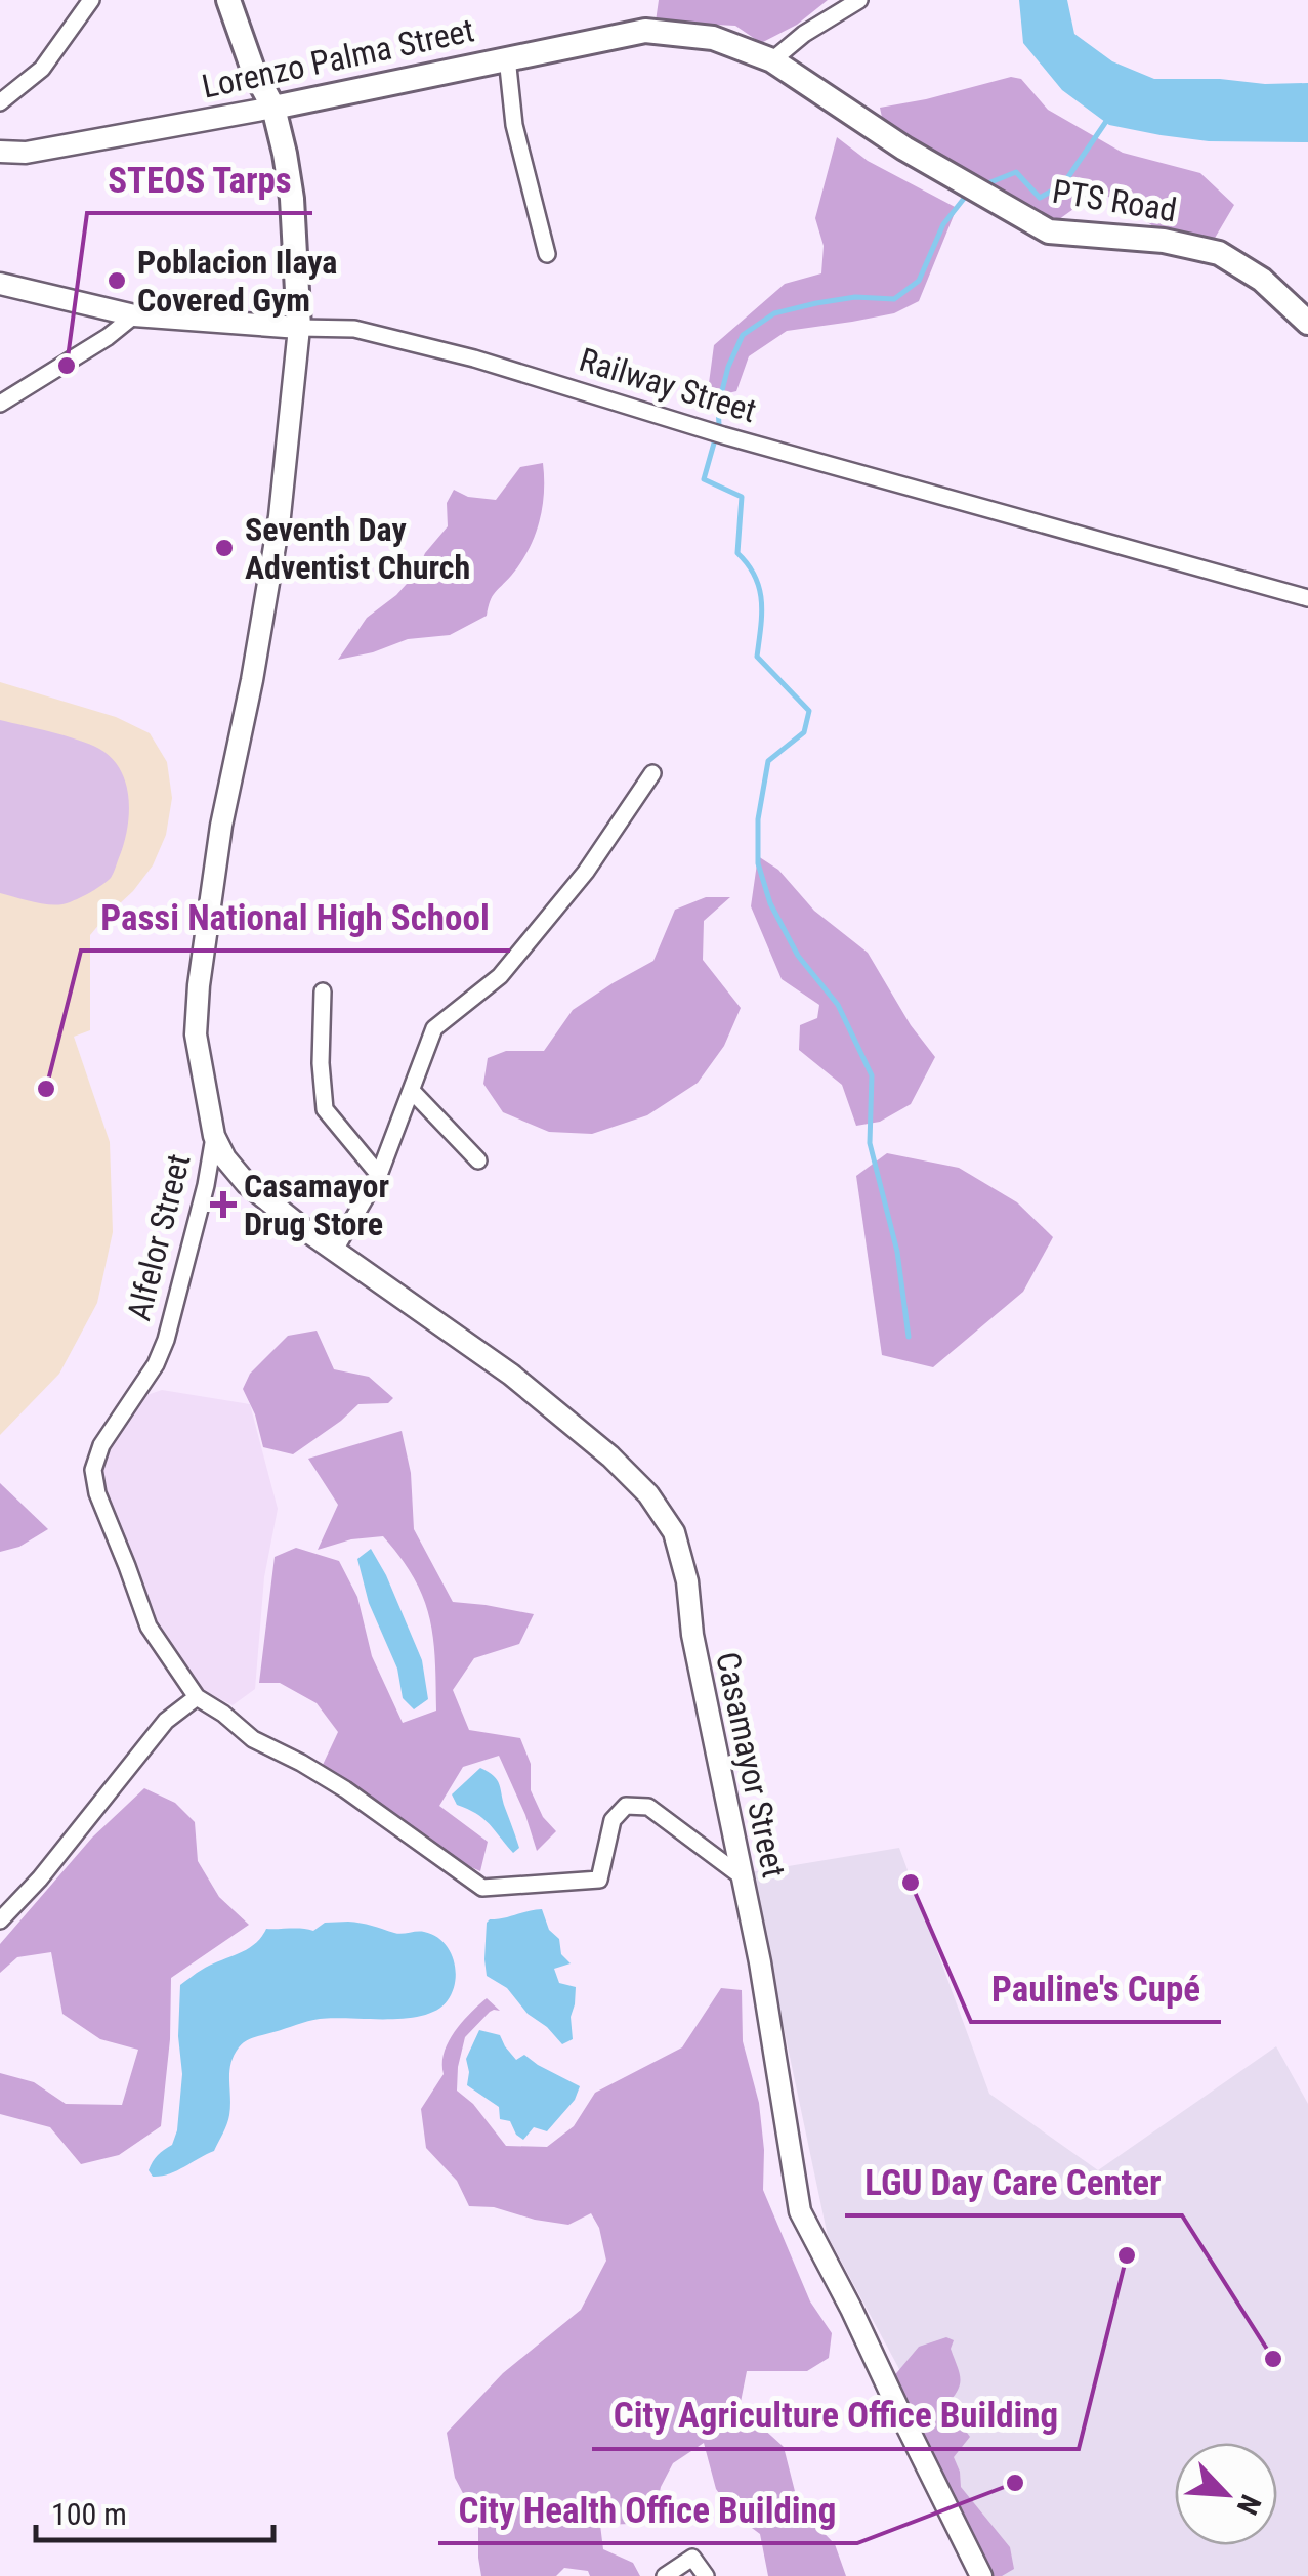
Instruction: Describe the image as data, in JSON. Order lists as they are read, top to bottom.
{
  "streets": {
    "main road": ["Lorenzo Palma Street", "PTS Road"],
    "street": ["Railway Street", "Alfelor Street", "Casamayor Street"]
  },
  "crossings": [
    ["Lorenzo Palma Street", "PTS Road"],
    ["Railway Street", "Alfelor Street"],
    ["Alfelor Street", "Casamayor Street"]
  ],
  "places": {
    "other": [
      "Poblacion Ilaya Covered Gym",
      "STEOS Tarps",
      "Seventh Day Adventist Church",
      "Passi National High School",
      "Pauline's Cupé",
      "City Agriculture Office Building",
      "LGU Day Care Center",
      "City Health Office Building"
    ],
    "health": ["Casamayor Drug Store"]
  },
  "scale_bar": "100 m",
  "north": "bottom right"
}
